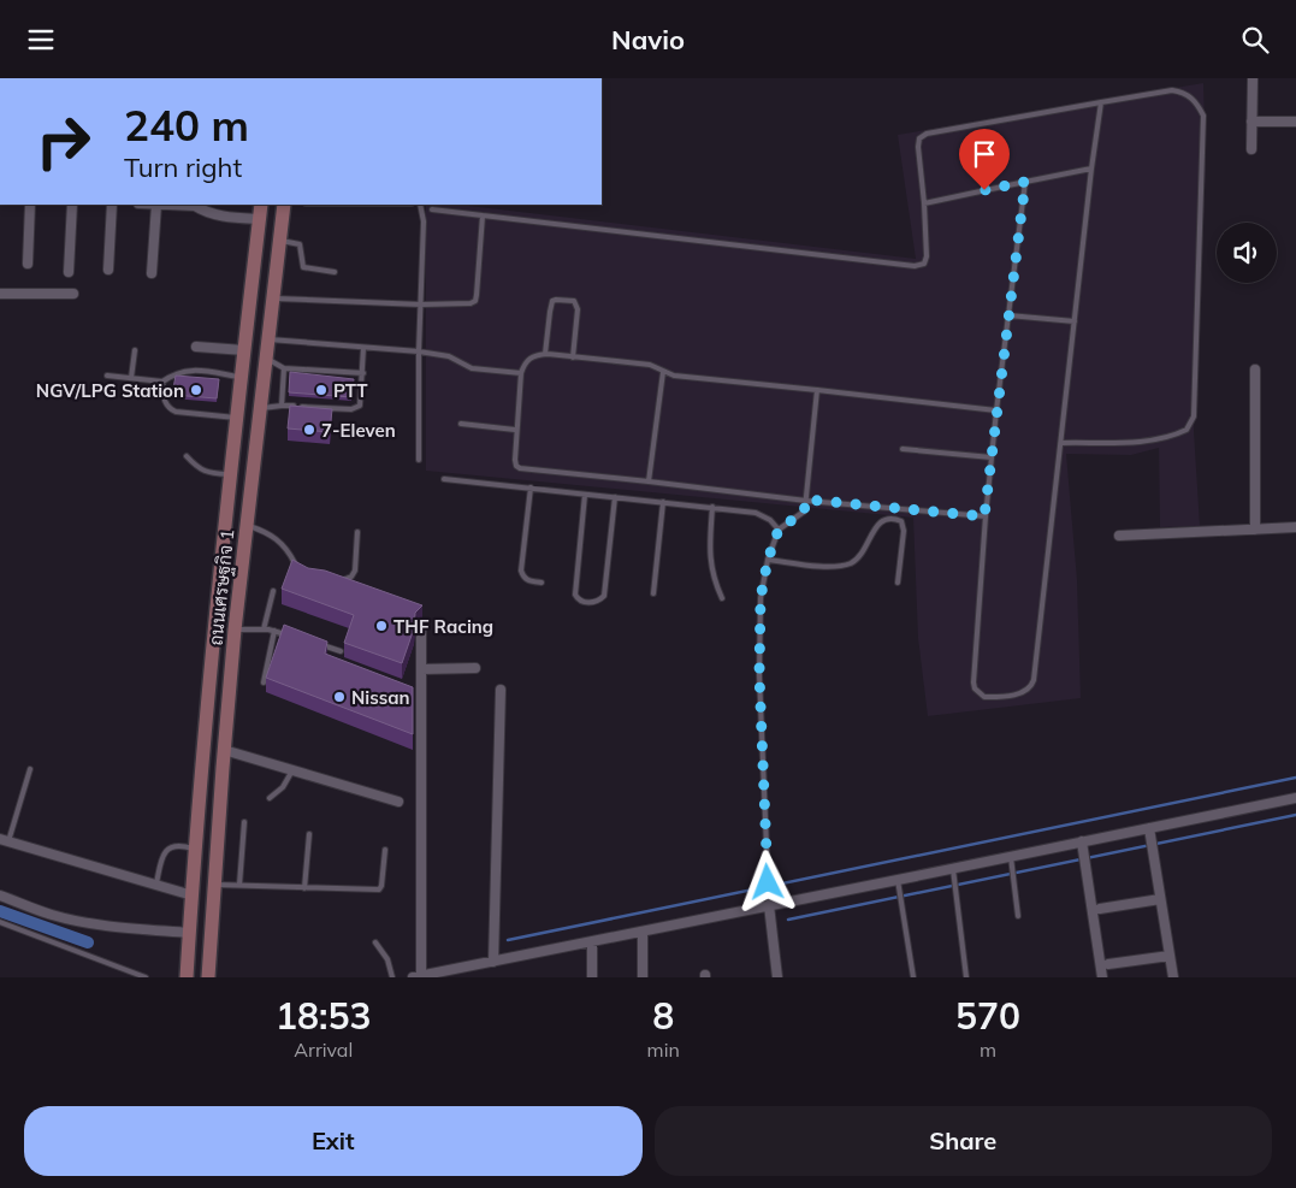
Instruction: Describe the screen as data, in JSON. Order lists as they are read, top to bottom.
{
  "streets": {
    "main road": ["ถนนเศรษฐกิจ 1"]
  },
  "places": [
    "NGV/LPG Station",
    "PTT",
    "7-Eleven",
    "THF Racing",
    "Nissan"
  ],
  "page": {
    "header": "Navio",
    "turn": ["240 m", "Turn right"],
    "eta": [
      "18:53",
      "Arrival",
      "8",
      "min",
      "570",
      "m"
    ],
    "buttons": ["Exit", "Share"]
  }
}
